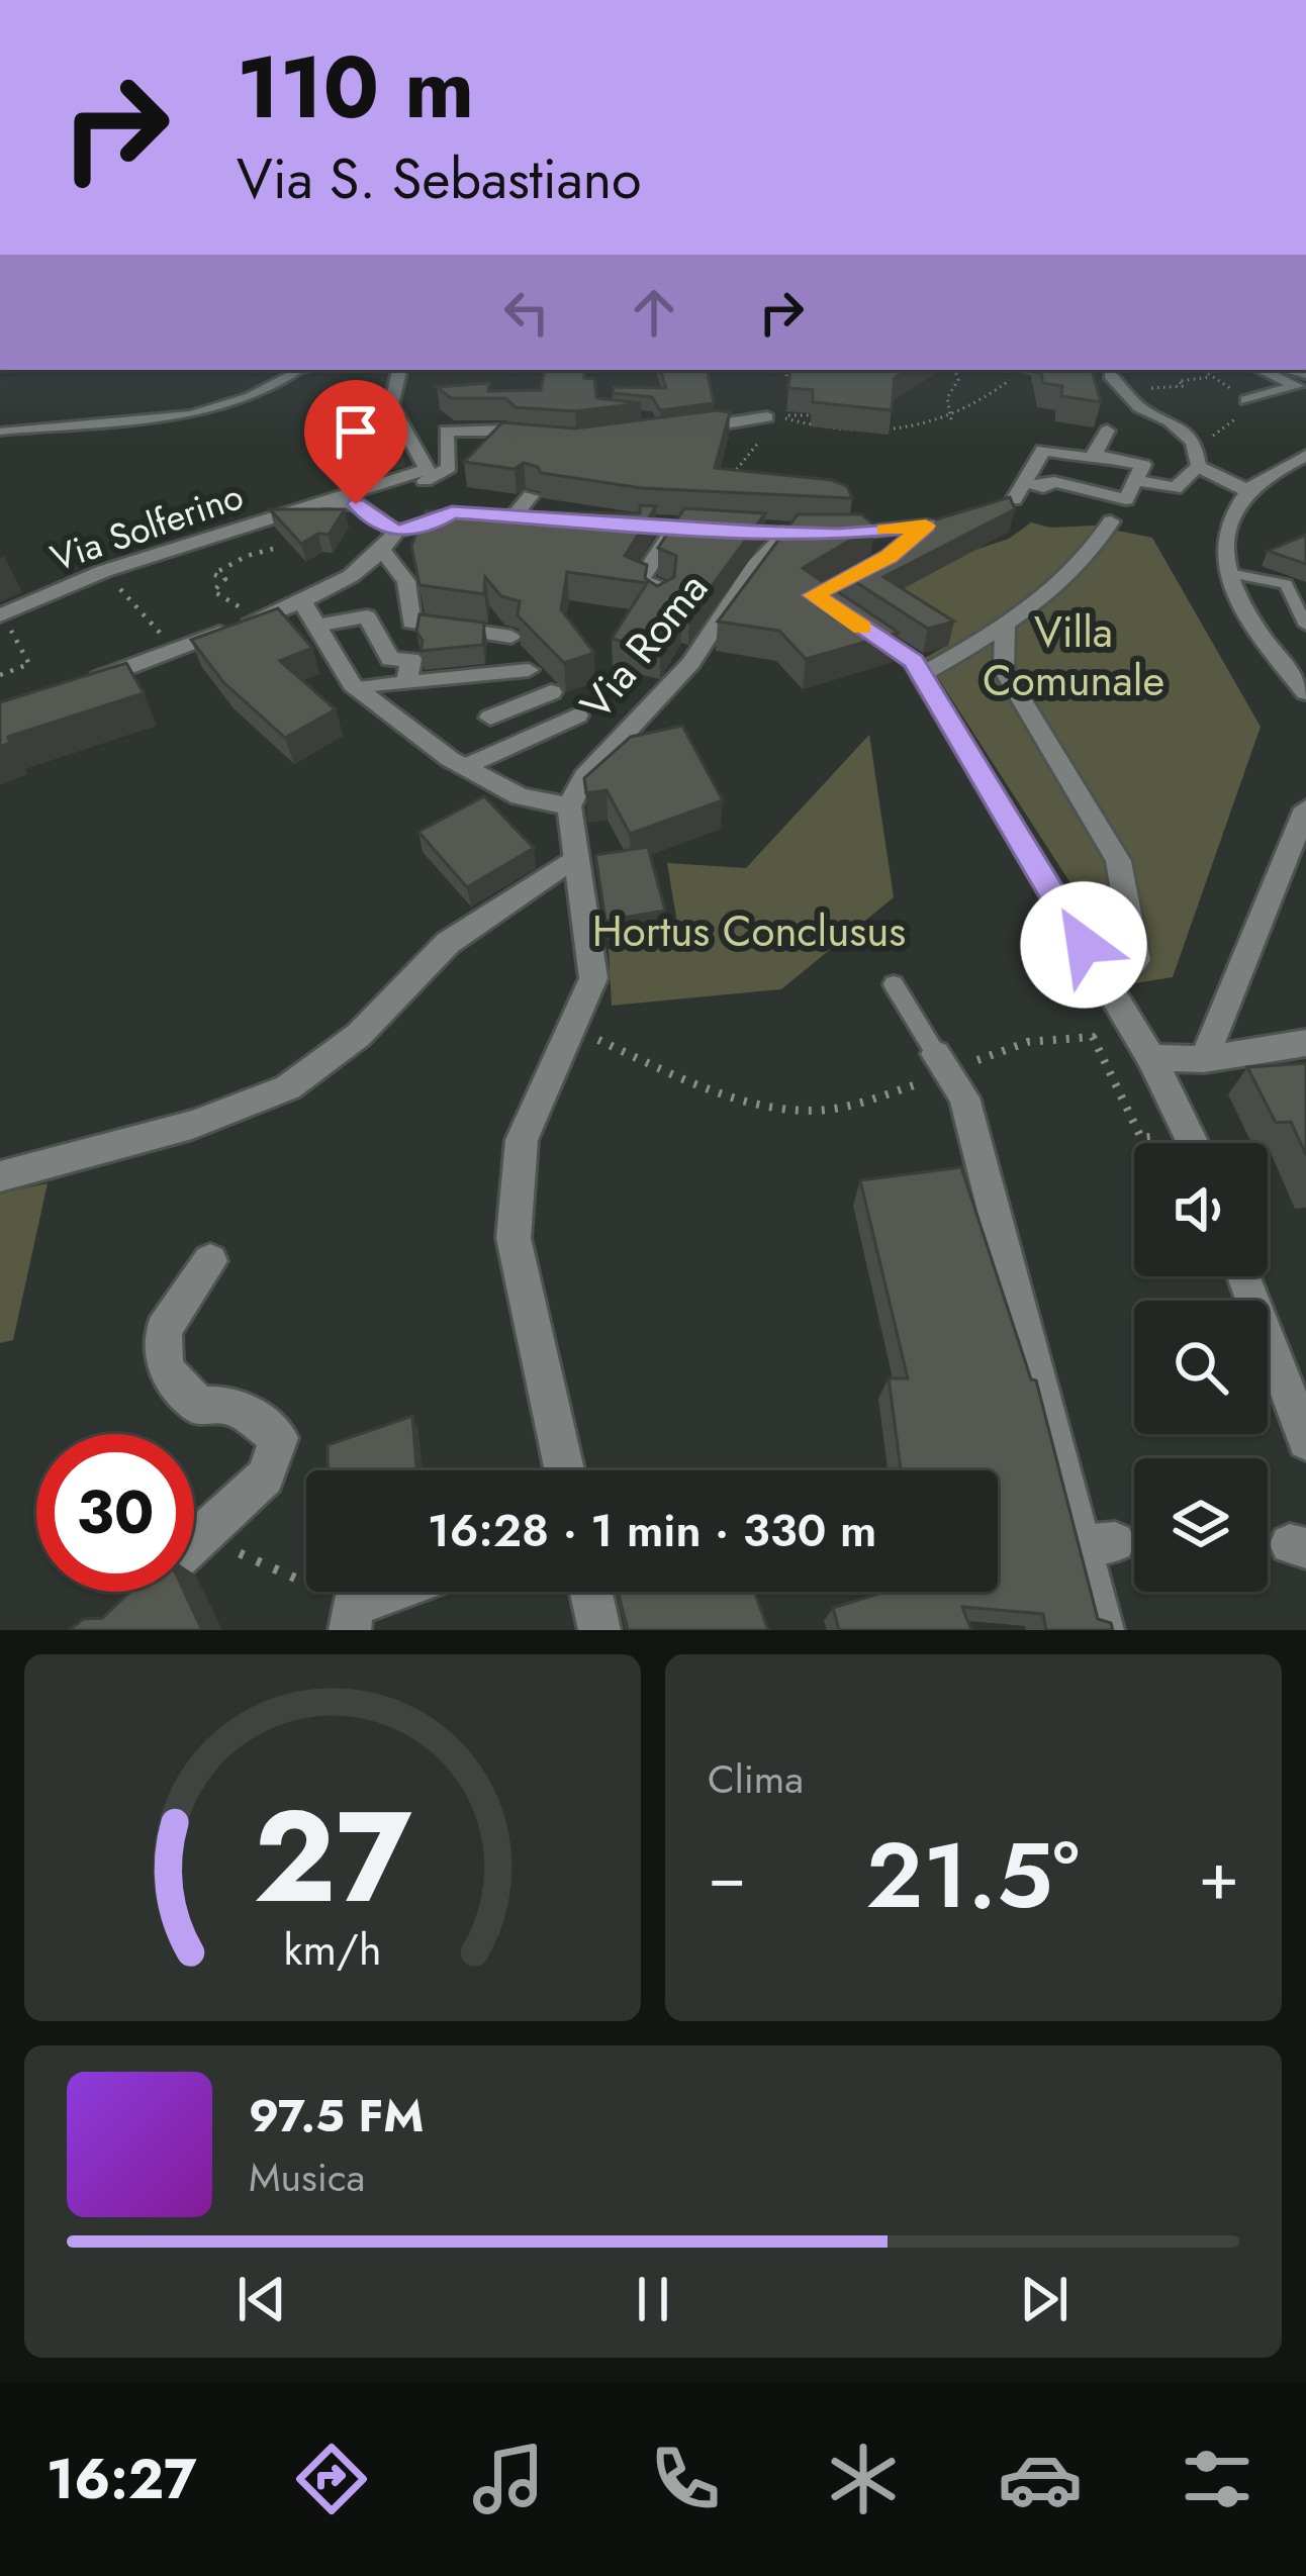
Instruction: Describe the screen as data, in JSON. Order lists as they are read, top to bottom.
{
  "streets": {
    "street": ["Via Solferino", "Via Roma"]
  },
  "parks": ["Villa Comunale", "Hortus Conclusus"],
  "page": {
    "turn": ["110 m", "Via S. Sebastiano"],
    "limit": "30",
    "trip": "16:28 · 1 min · 330 m",
    "tile": "Clima",
    "heat": ["−", "21.5°", "+"],
    "song": ["97.5 FM", "Musica"],
    "tabs": "16:27",
    "gauge": ["27", "km/h"]
  }
}
